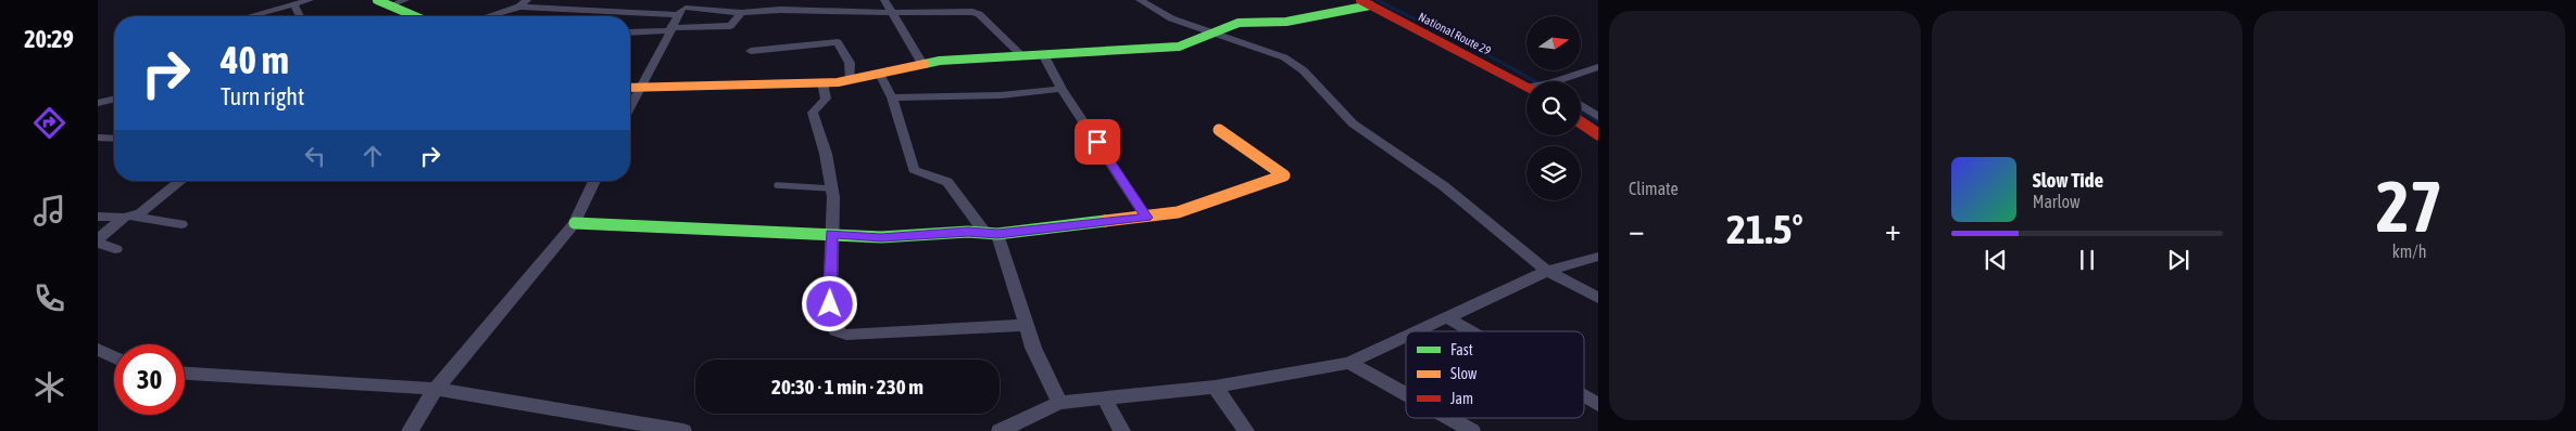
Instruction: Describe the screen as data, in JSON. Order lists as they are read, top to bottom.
{
  "streets": {
    "main road": ["National Route 29"]
  },
  "legend": ["Fast", "Slow", "Jam"],
  "north": "right",
  "page": {
    "tabs": "20:29",
    "tile": [
      "Climate",
      ["27", "km/h"]
    ],
    "turn": ["40 m", "Turn right"],
    "song": ["Slow Tide", "Marlow"],
    "heat": ["−", "21.5°", "+"],
    "limit": "30",
    "trip": "20:30 · 1 min · 230 m"
  }
}
